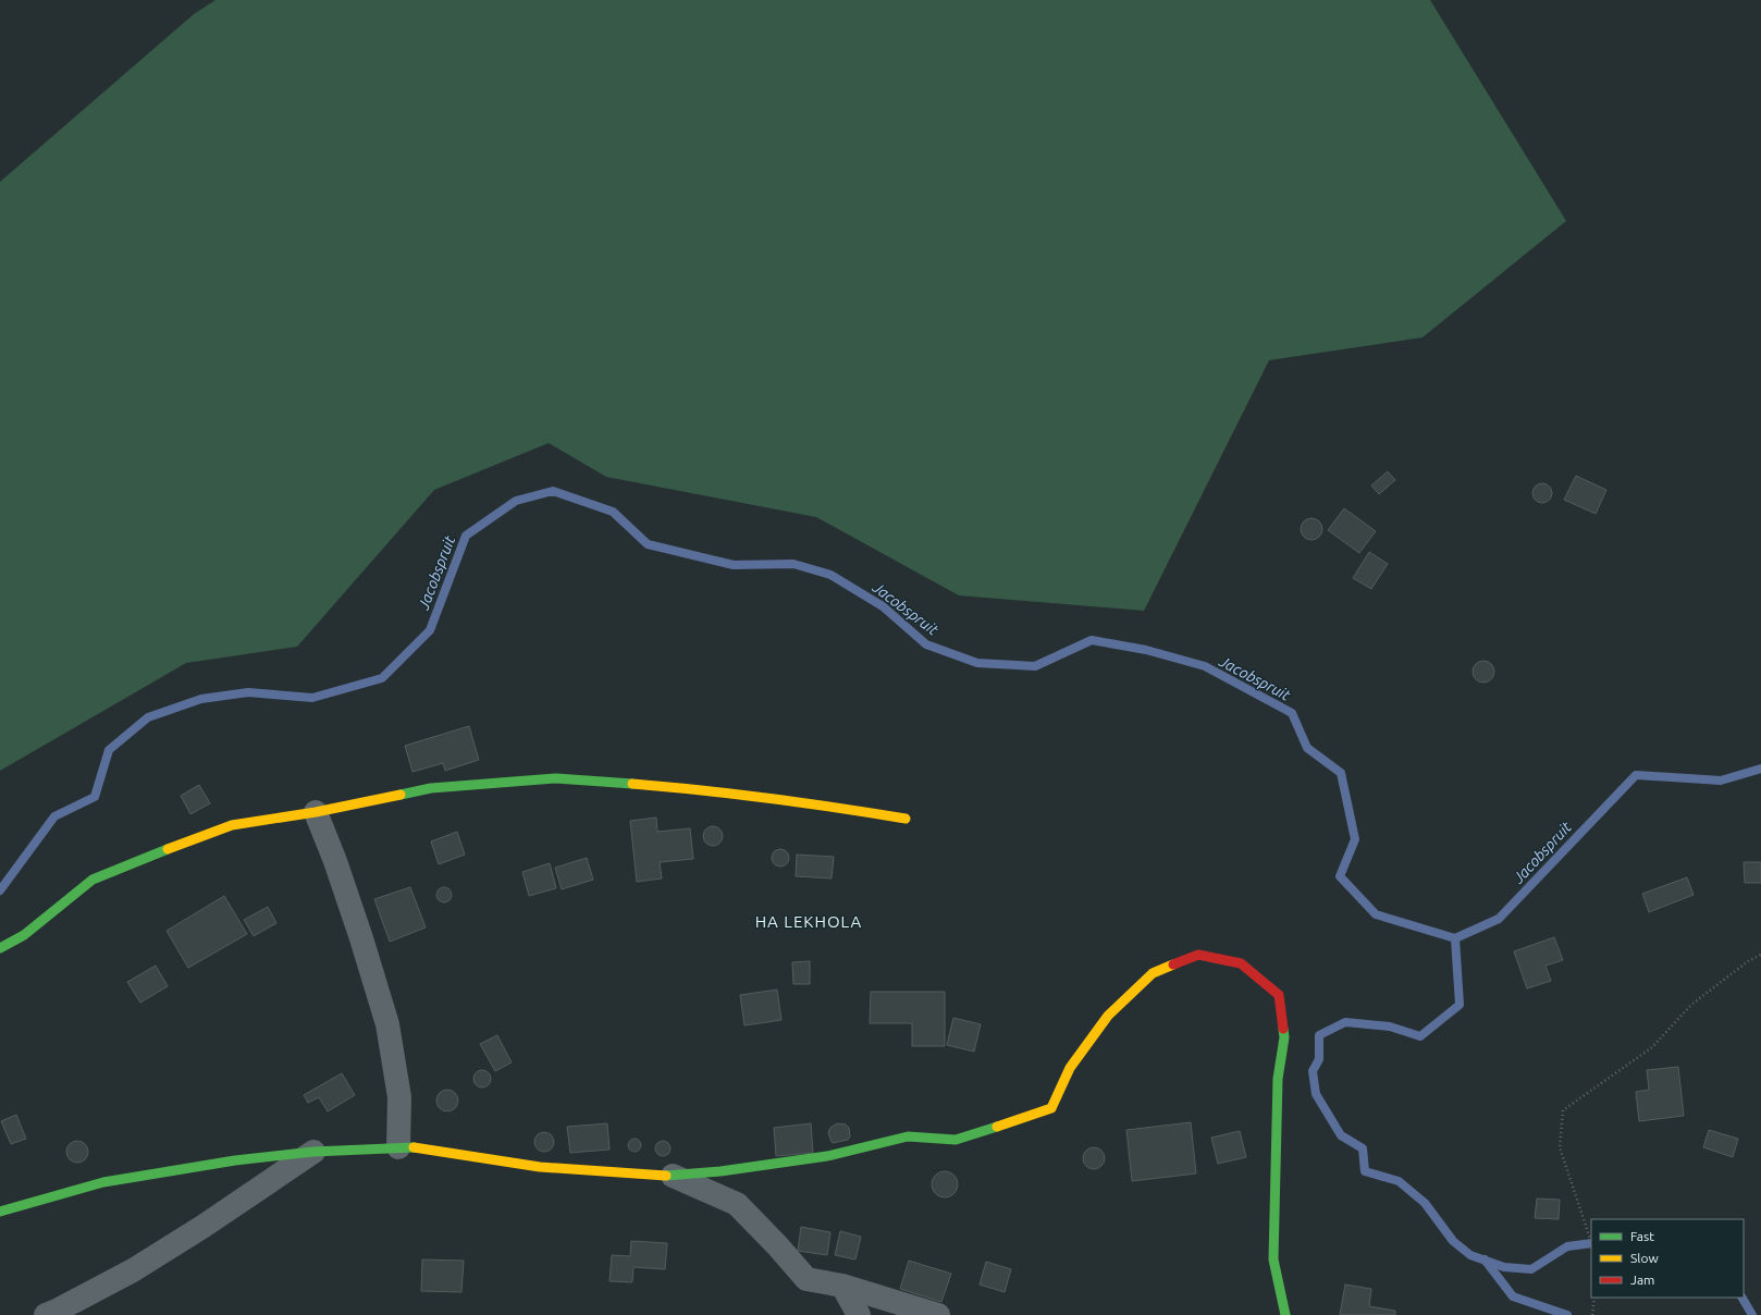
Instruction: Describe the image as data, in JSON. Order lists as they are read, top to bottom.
{
  "districts": ["HA LEKHOLA"],
  "water": ["Jacobspruit"],
  "legend": ["Fast", "Slow", "Jam"]
}
